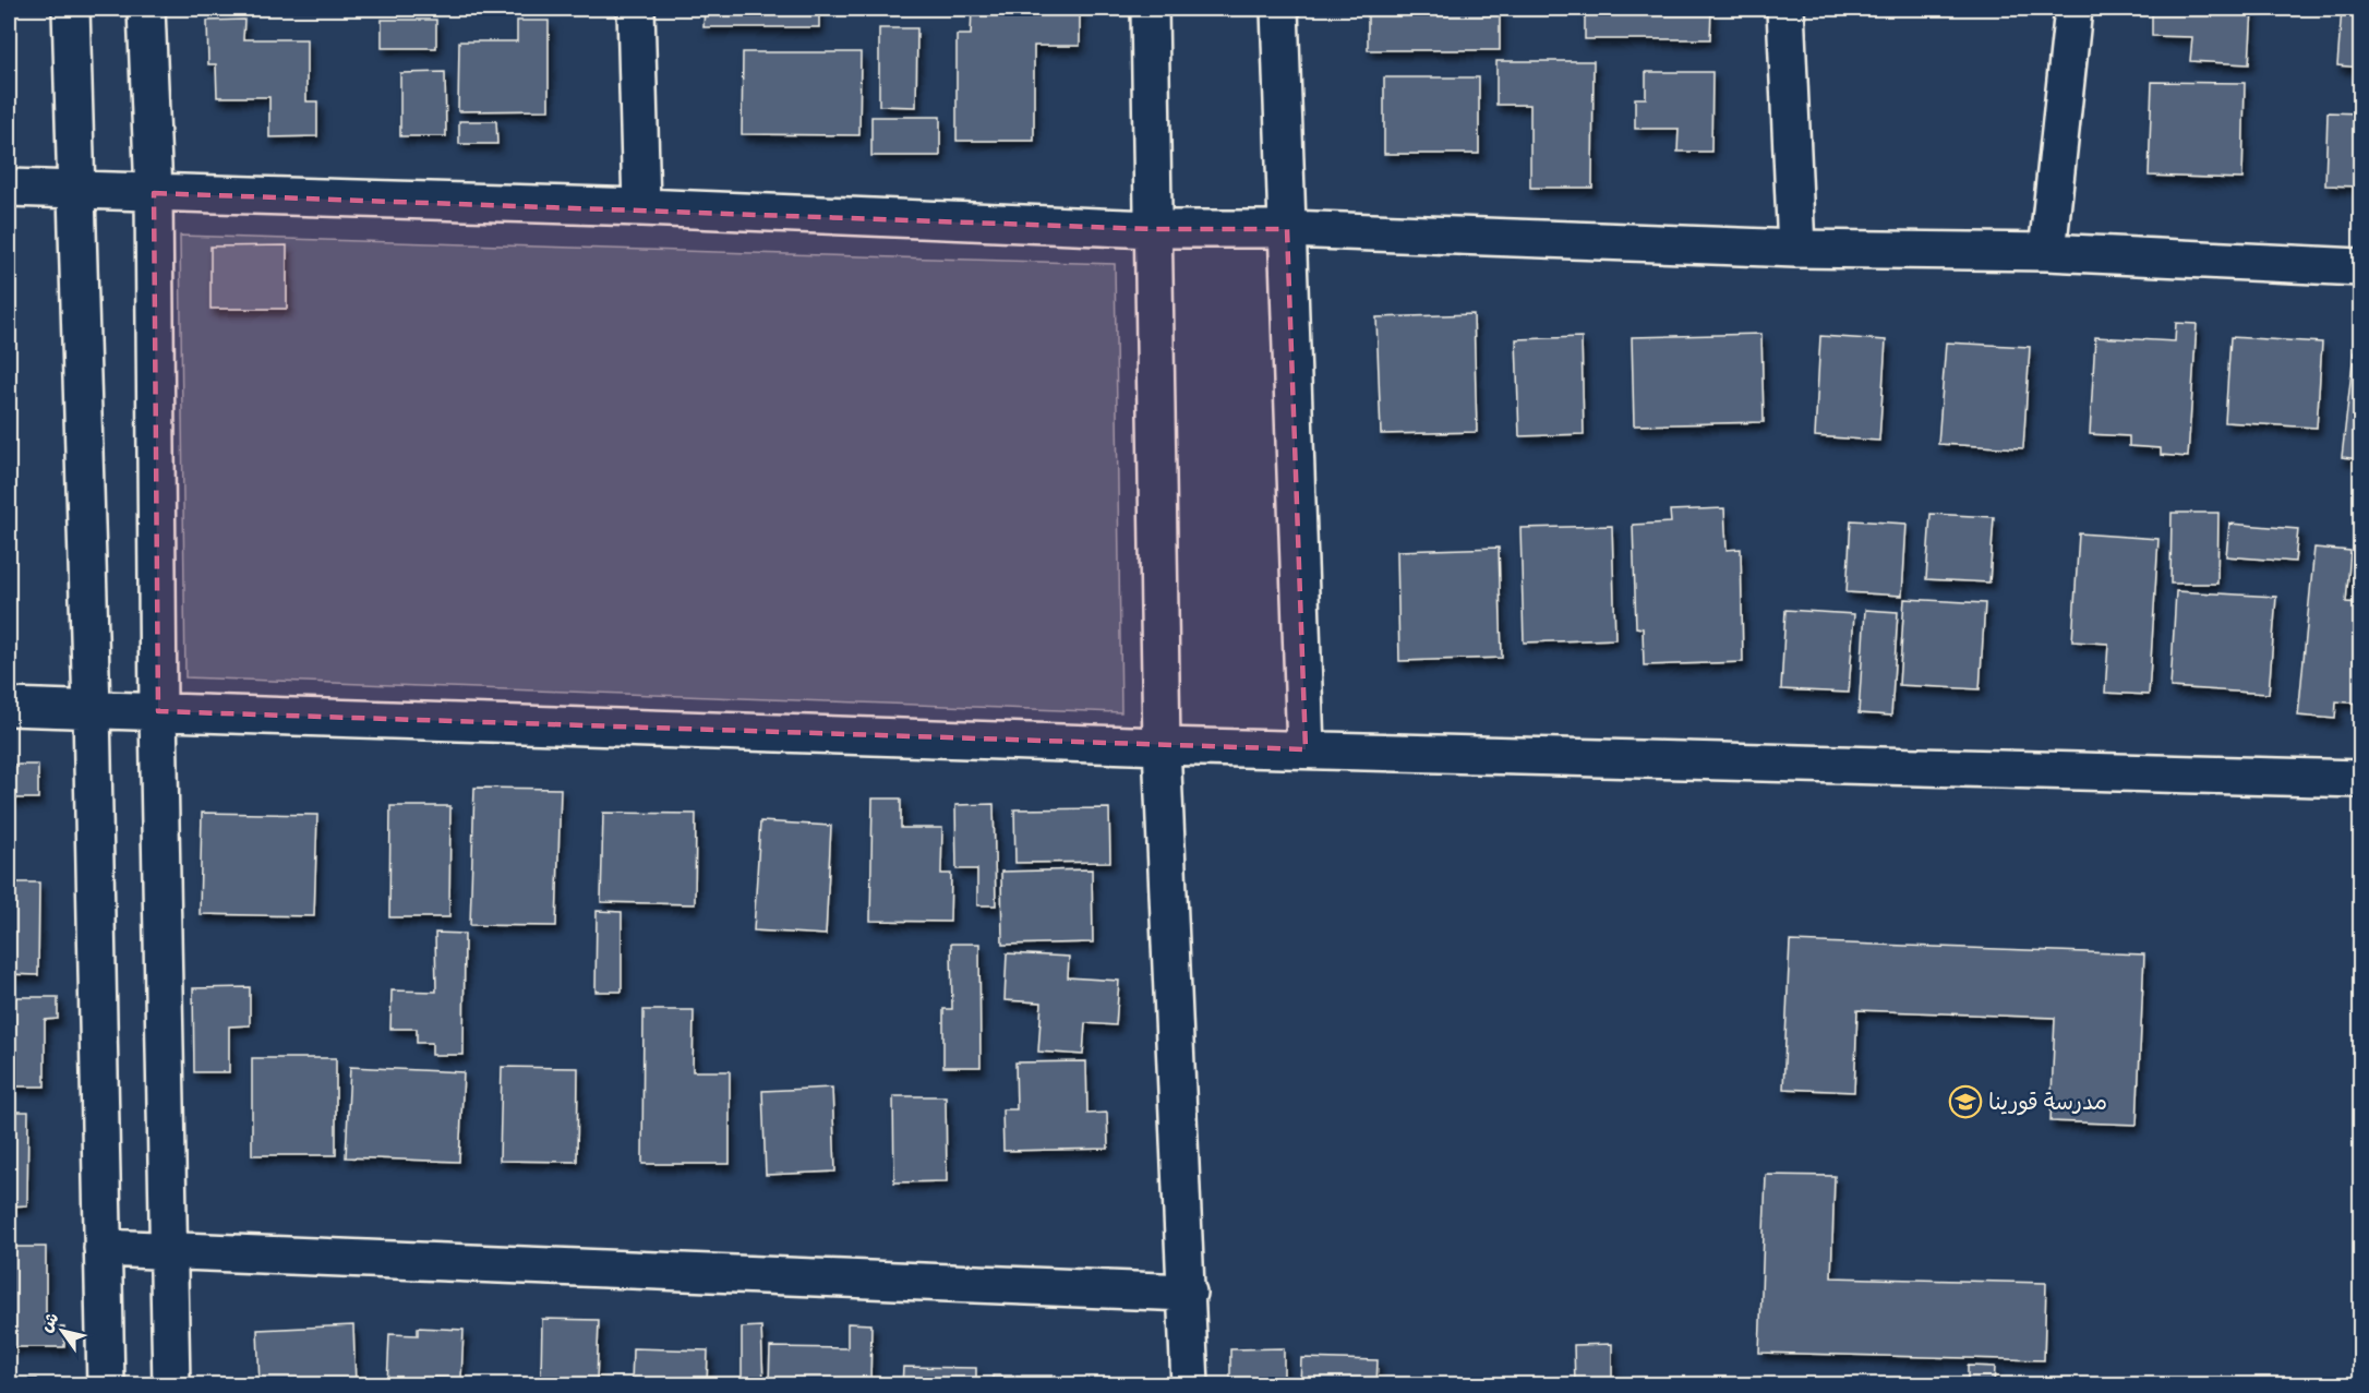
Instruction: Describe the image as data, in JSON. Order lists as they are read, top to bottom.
{
  "places": {
    "school or university": ["مدرسة قورينا"]
  },
  "north": "top left"
}
